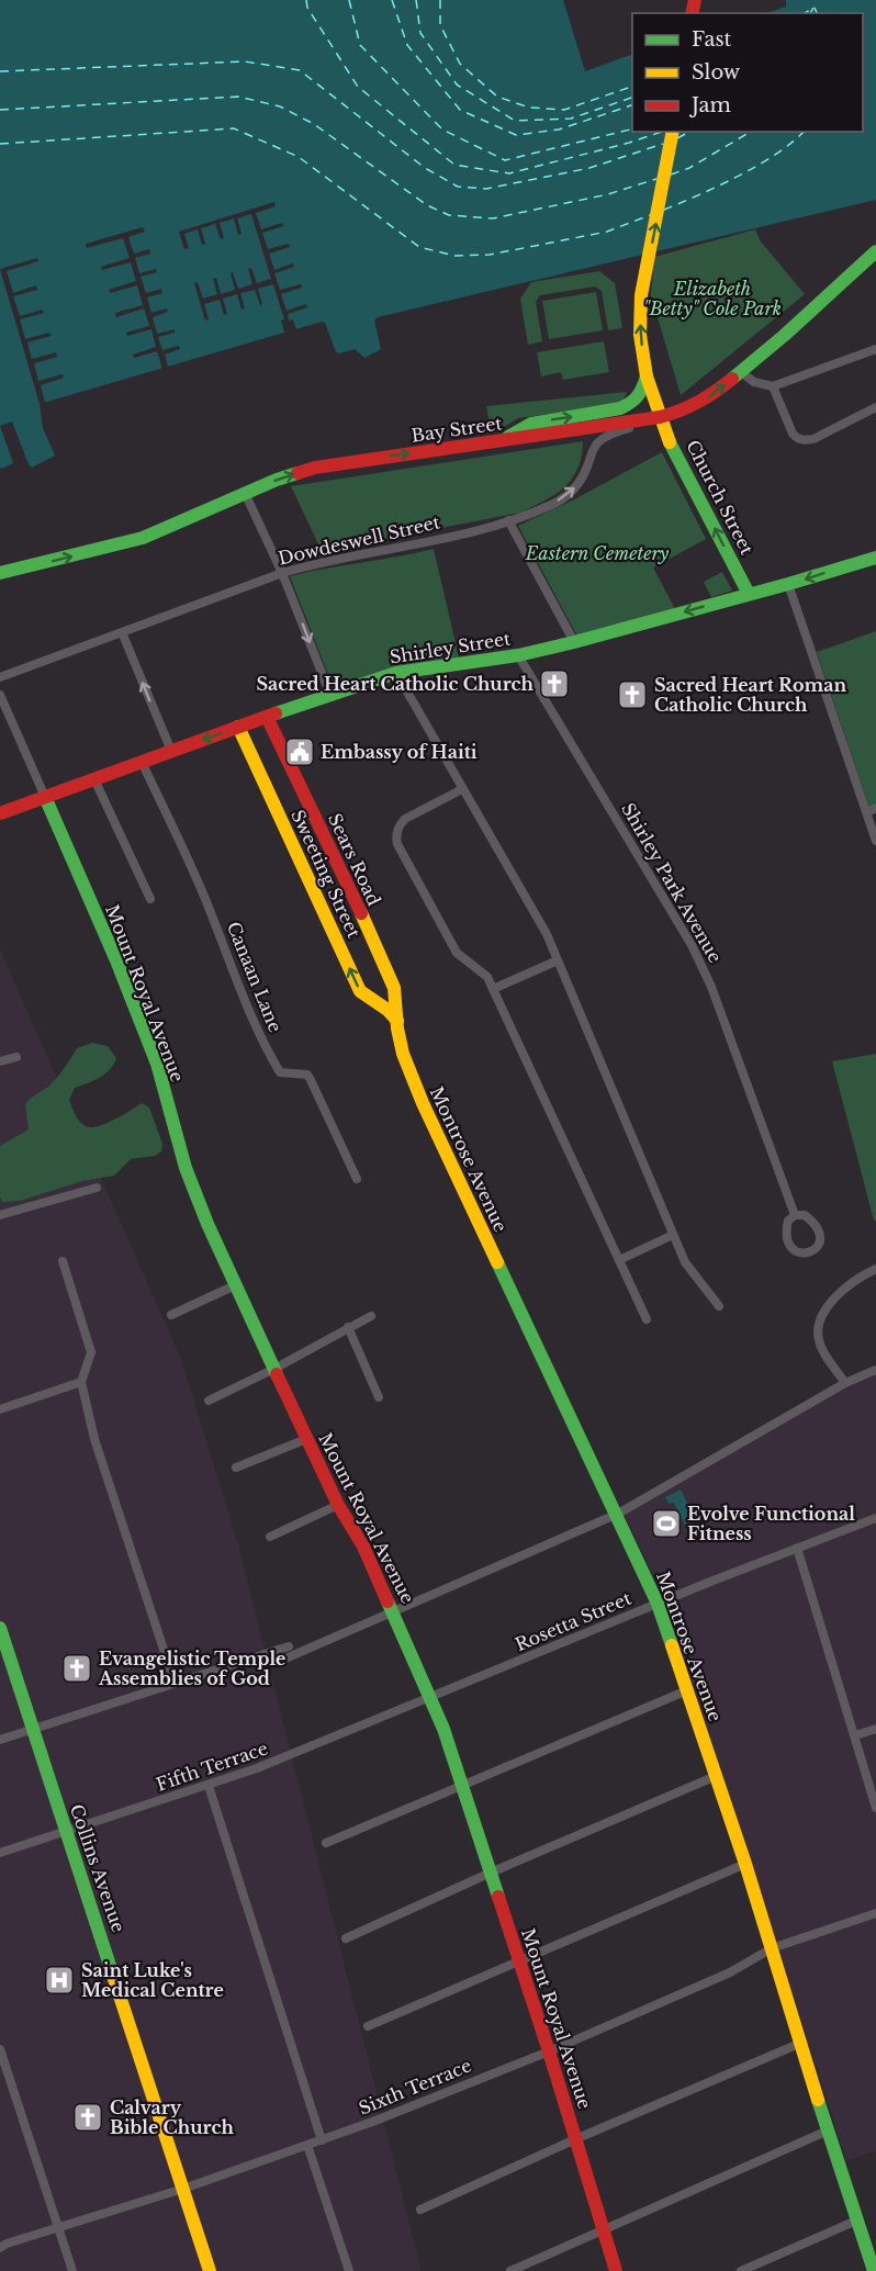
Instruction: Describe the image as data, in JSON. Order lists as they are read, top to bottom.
{
  "streets": {
    "main road": [
      "Bay Street",
      "Church Street",
      "Shirley Street",
      "Sears Road",
      "Sweeting Street",
      "Mount Royal Avenue",
      "Montrose Avenue",
      "Collins Avenue"
    ],
    "street": [
      "Dowdeswell Street",
      "Shirley Park Avenue",
      "Canaan Lane",
      "Rosetta Street",
      "Fifth Terrace",
      "Sixth Terrace"
    ]
  },
  "crossings": [
    ["Bay Street", "Church Street"],
    ["Bay Street", "Dowdeswell Street"],
    ["Church Street", "Dowdeswell Street"],
    ["Church Street", "Shirley Street"],
    ["Shirley Street", "Sears Road"],
    ["Shirley Street", "Sweeting Street"],
    ["Shirley Street", "Shirley Park Avenue"],
    ["Shirley Street", "Canaan Lane"],
    ["Shirley Street", "Mount Royal Avenue"],
    ["Sears Road", "Sweeting Street"],
    ["Sears Road", "Montrose Avenue"],
    ["Sweeting Street", "Montrose Avenue"],
    ["Mount Royal Avenue", "Rosetta Street"],
    ["Mount Royal Avenue", "Fifth Terrace"],
    ["Mount Royal Avenue", "Sixth Terrace"],
    ["Montrose Avenue", "Rosetta Street"],
    ["Montrose Avenue", "Sixth Terrace"],
    ["Rosetta Street", "Fifth Terrace"],
    ["Fifth Terrace", "Collins Avenue"],
    ["Collins Avenue", "Sixth Terrace"]
  ],
  "one_way": [
    "Bay Street",
    "Church Street",
    "Shirley Street",
    "Sweeting Street"
  ],
  "parks": ["Elizabeth \"Betty\" Cole Park", "Eastern Cemetery"],
  "places": {
    "church": [
      "Sacred Heart Catholic Church",
      "Sacred Heart Roman Catholic Church",
      "Evangelistic Temple Assemblies of God",
      "Calvary Bible Church"
    ],
    "public building": ["Embassy of Haiti"],
    "sports": ["Evolve Functional Fitness"],
    "hospital": ["Saint Luke's Medical Centre"]
  },
  "legend": ["Fast", "Slow", "Jam"]
}
